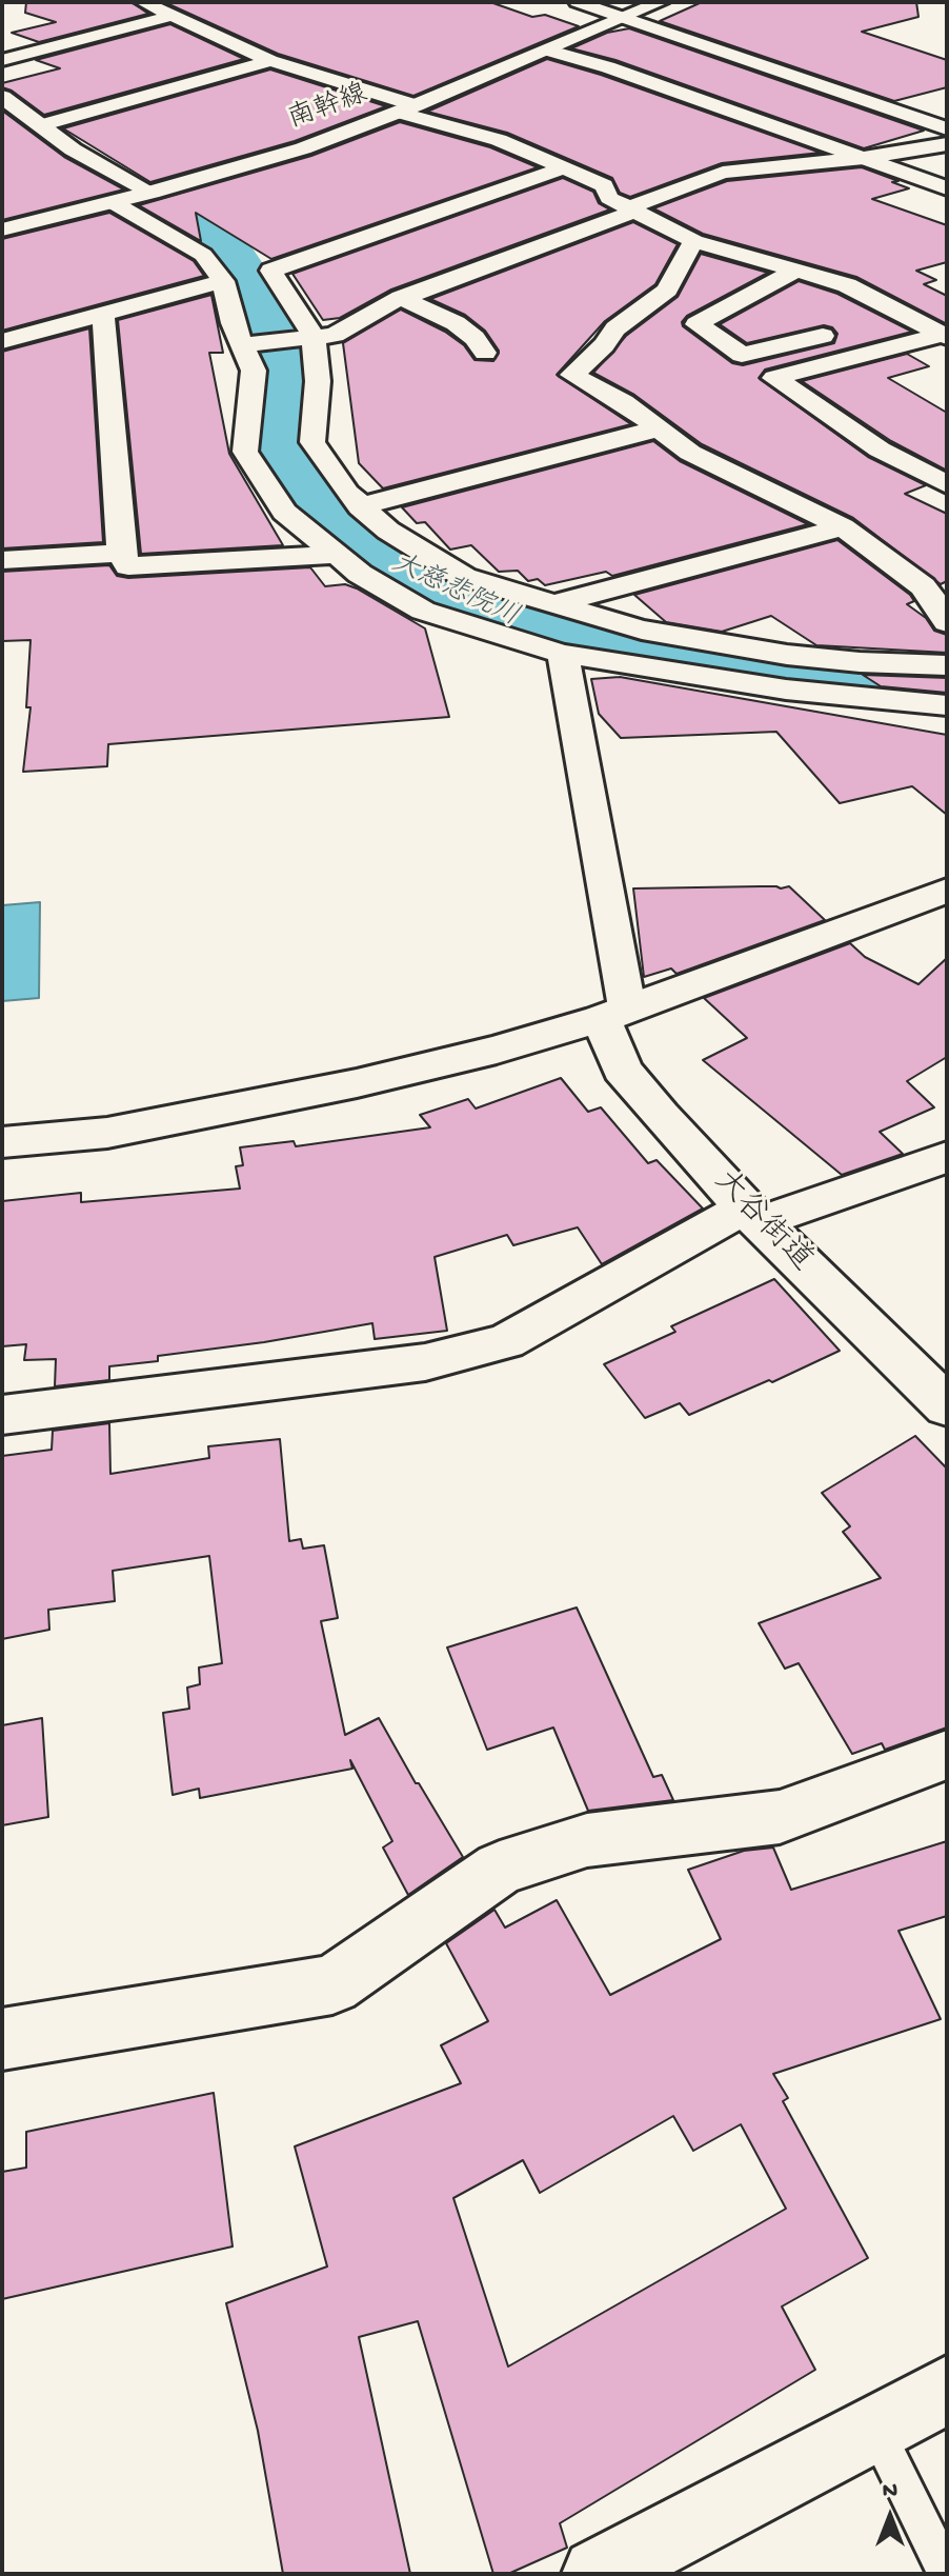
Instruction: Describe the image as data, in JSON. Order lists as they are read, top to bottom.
{
  "streets": {
    "street": ["南幹線", "大谷街道"]
  },
  "water": ["大慈悲院川"],
  "north": "top"
}
